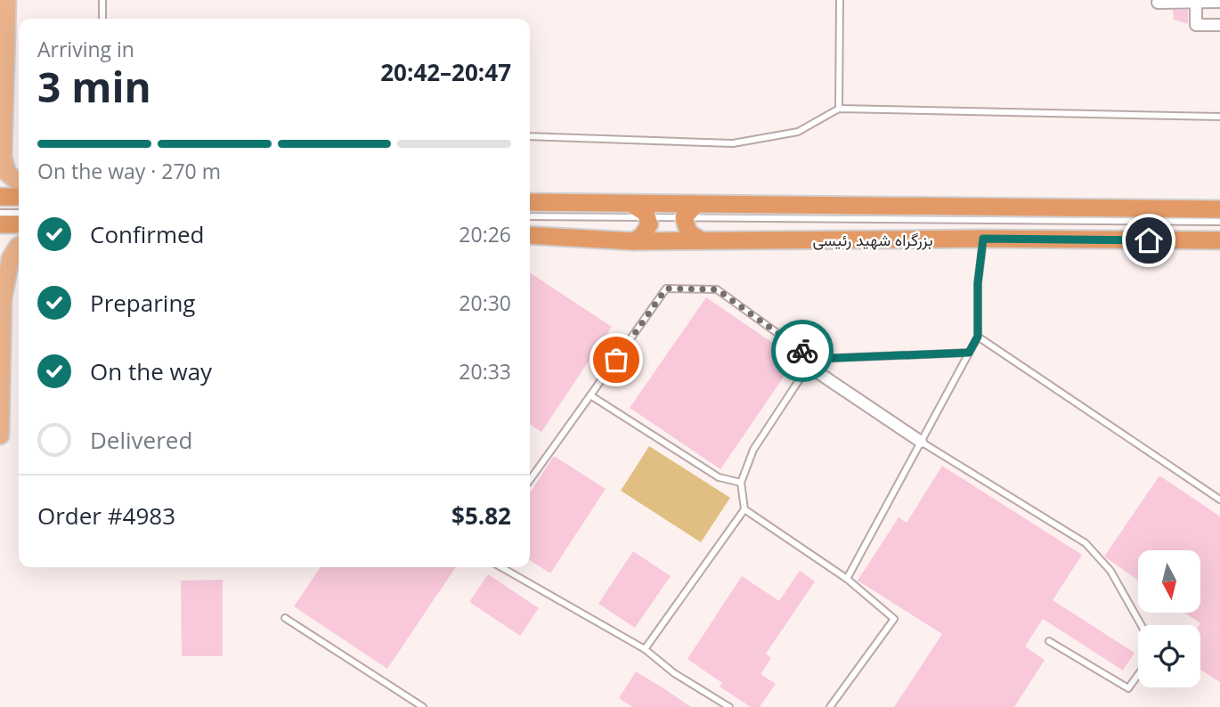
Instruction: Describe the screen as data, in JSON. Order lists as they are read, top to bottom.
{
  "streets": {
    "highway": ["بزرگراه شهید رئیسی"]
  },
  "north": "bottom",
  "page": {
    "heading": ["3 min", "Arriving in", "20:42–20:47"],
    "panel": ["Order #4983", "$5.82"],
    "bar": "On the way · 270 m",
    "list": [
      ["Confirmed", "20:26"],
      ["Preparing", "20:30"],
      ["On the way", "20:33"],
      "Delivered"
    ]
  }
}
